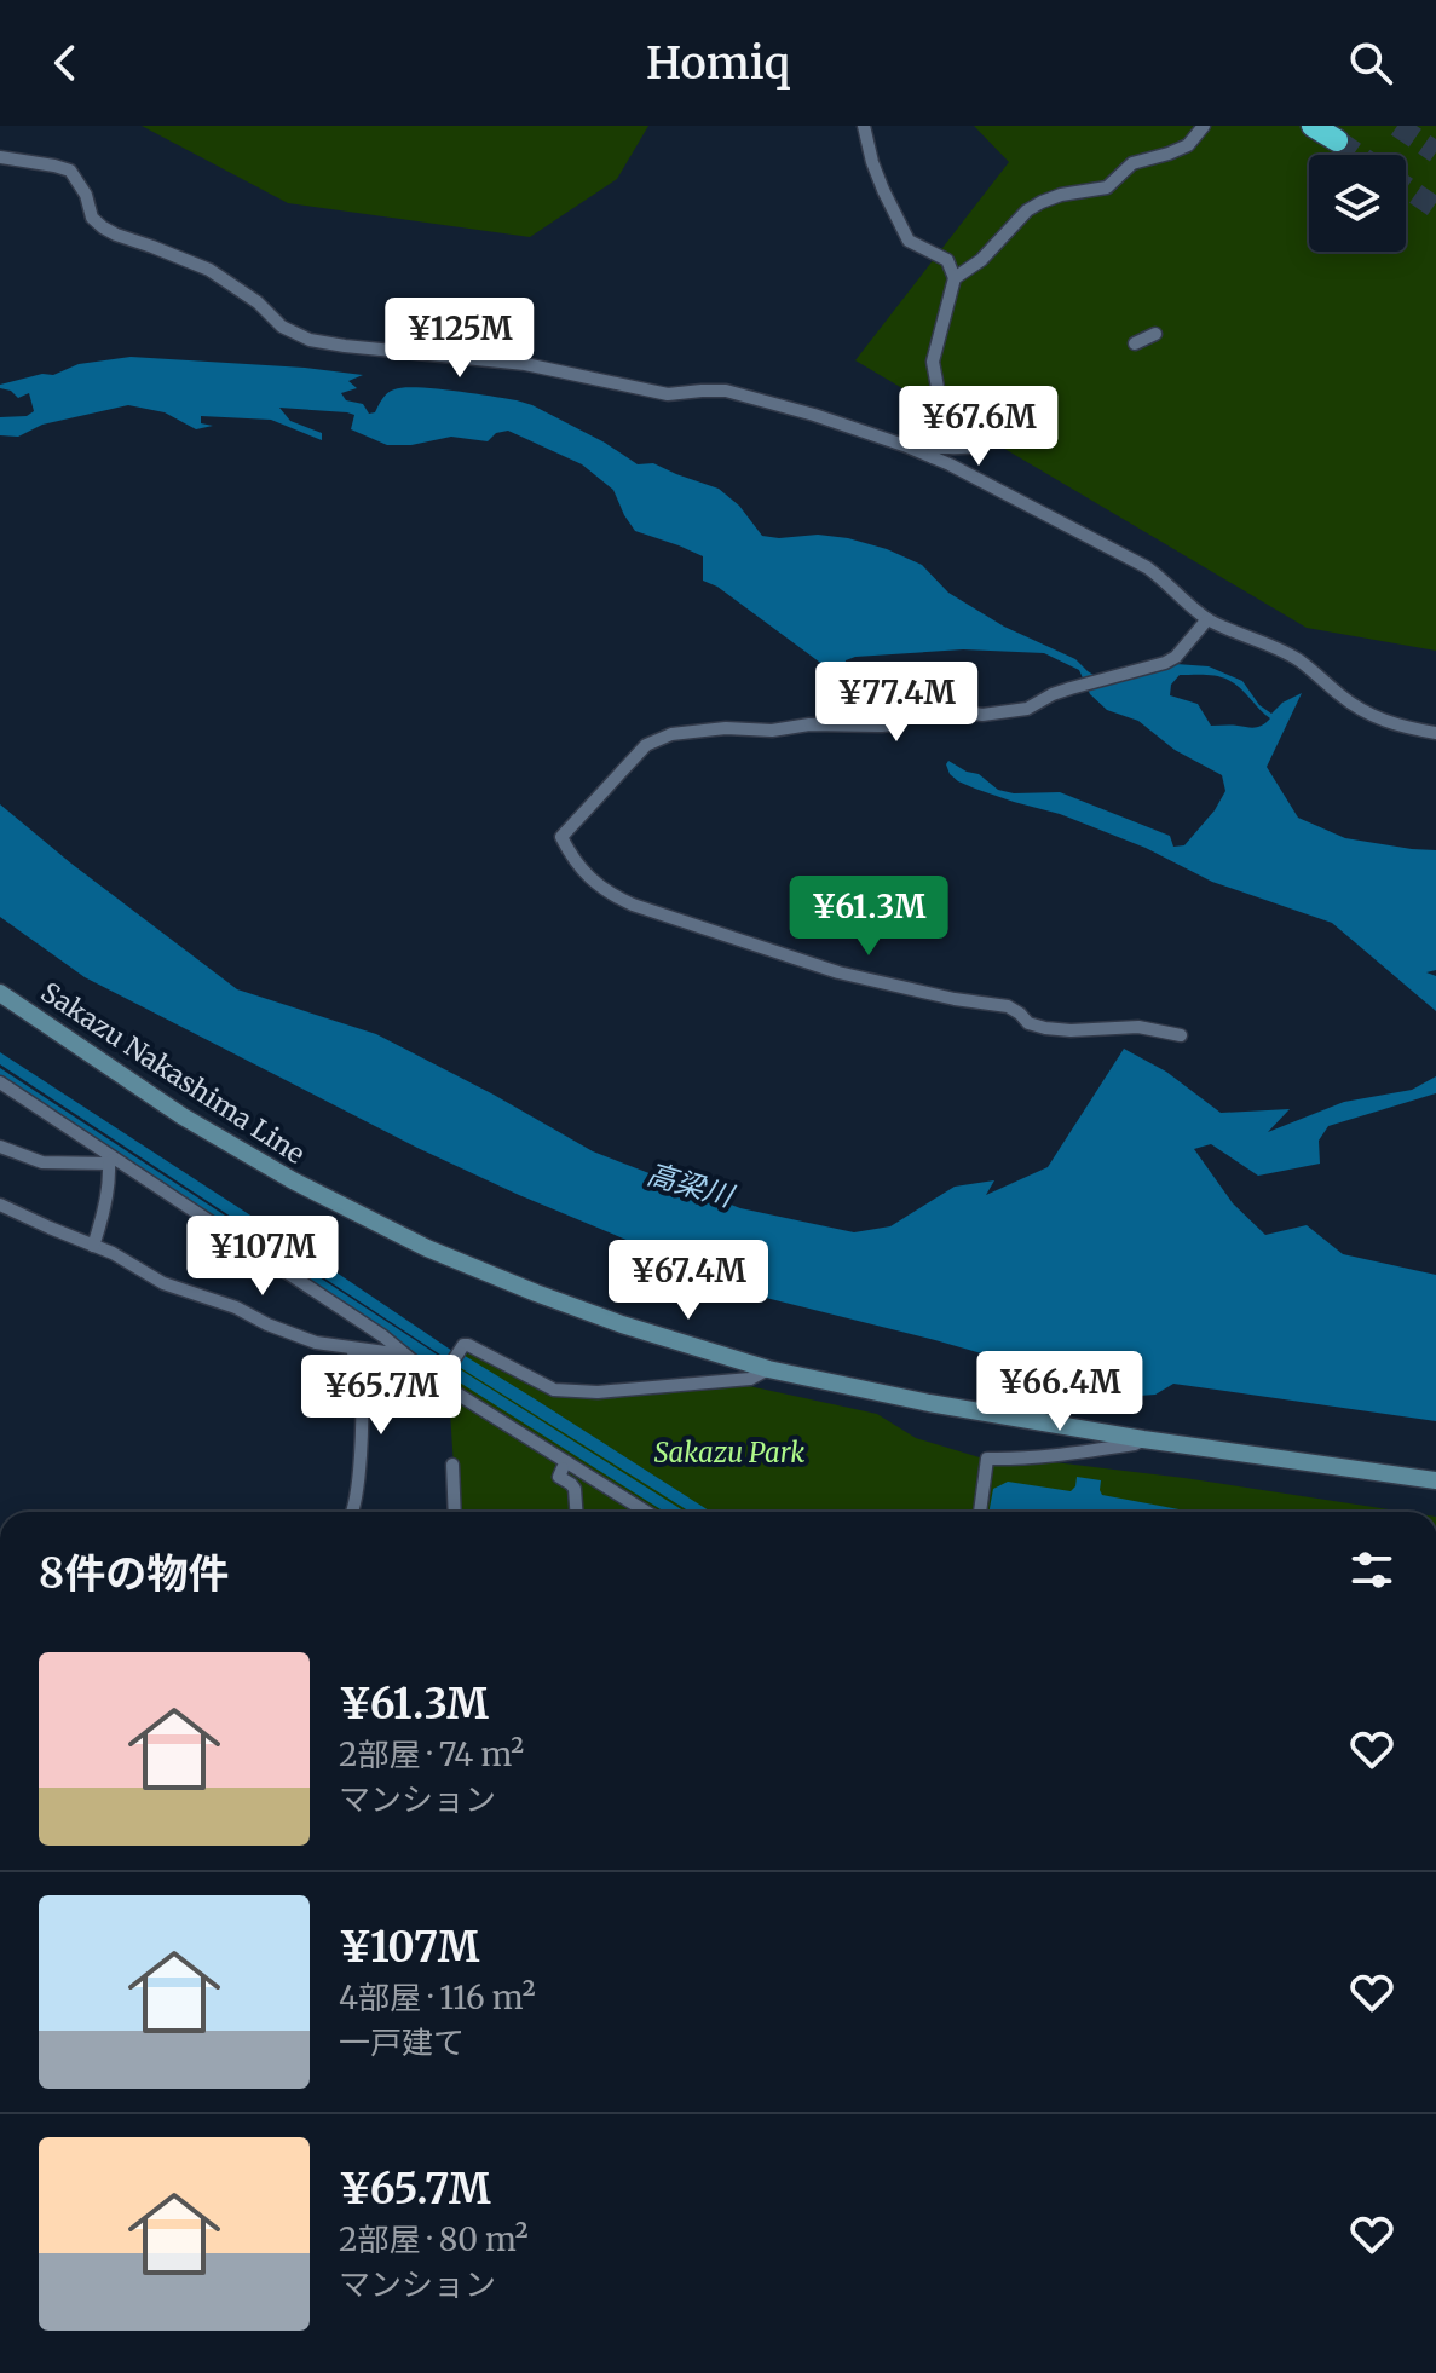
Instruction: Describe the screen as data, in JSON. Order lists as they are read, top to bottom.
{
  "streets": {
    "main road": ["Sakazu Nakashima Line"]
  },
  "water": ["高梁川"],
  "parks": ["Sakazu Park"],
  "page": {
    "header": "Homiq",
    "price": [
      "¥125M",
      "¥67.6M",
      "¥77.4M",
      "¥61.3M",
      "¥107M",
      "¥67.4M",
      "¥66.4M",
      "¥65.7M"
    ],
    "heading": "8件の物件",
    "list": [
      {
        "name": "¥61.3M",
        "note": "2部屋 · 74 m² · マンション"
      },
      {
        "name": "¥107M",
        "note": "4部屋 · 116 m² · 一戸建て"
      },
      {
        "name": "¥65.7M",
        "note": "2部屋 · 80 m² · マンション"
      }
    ]
  }
}
